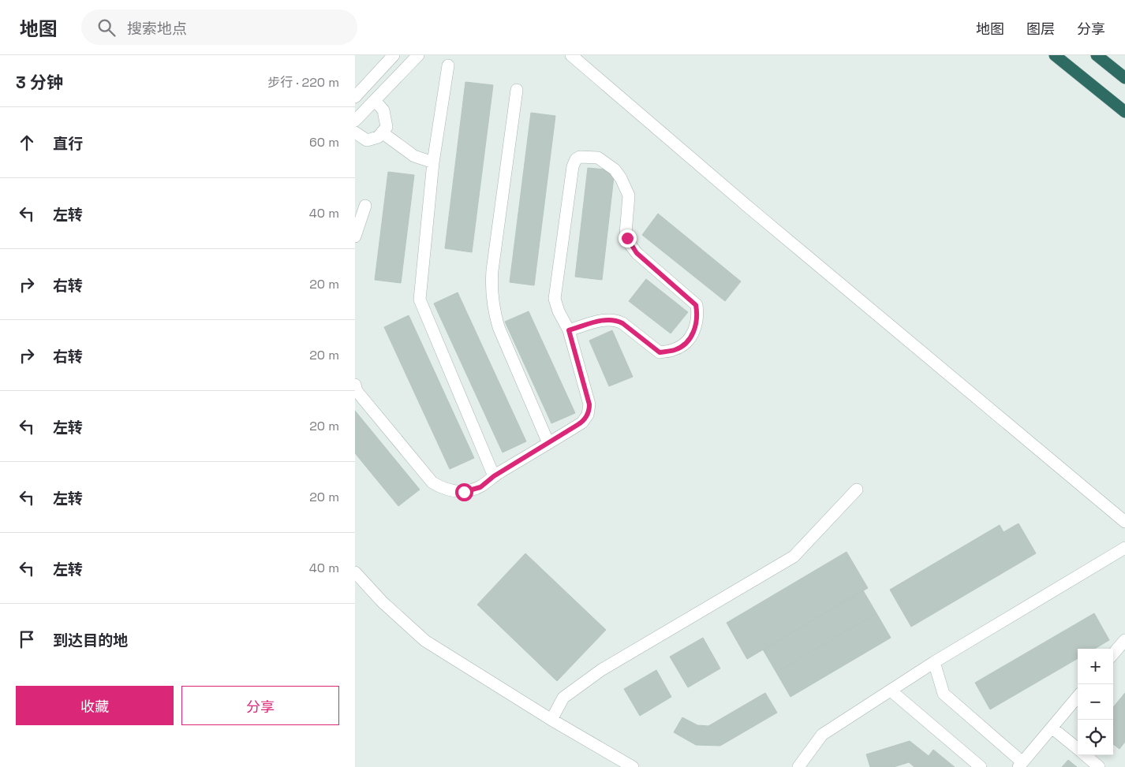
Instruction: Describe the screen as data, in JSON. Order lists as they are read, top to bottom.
{
  "page": {
    "header": "地图",
    "search": "搜索地点",
    "nav": ["地图", "图层", "分享"],
    "heading": ["3 分钟", "步行 · 220 m"],
    "list": [
      ["直行", "60 m"],
      ["左转", "40 m"],
      ["右转", "20 m"],
      ["右转", "20 m"],
      ["左转", "20 m"],
      ["左转", "20 m"],
      ["左转", "40 m"],
      "到达目的地"
    ],
    "map_buttons": ["+", "−"],
    "buttons": ["收藏", "分享"]
  }
}
